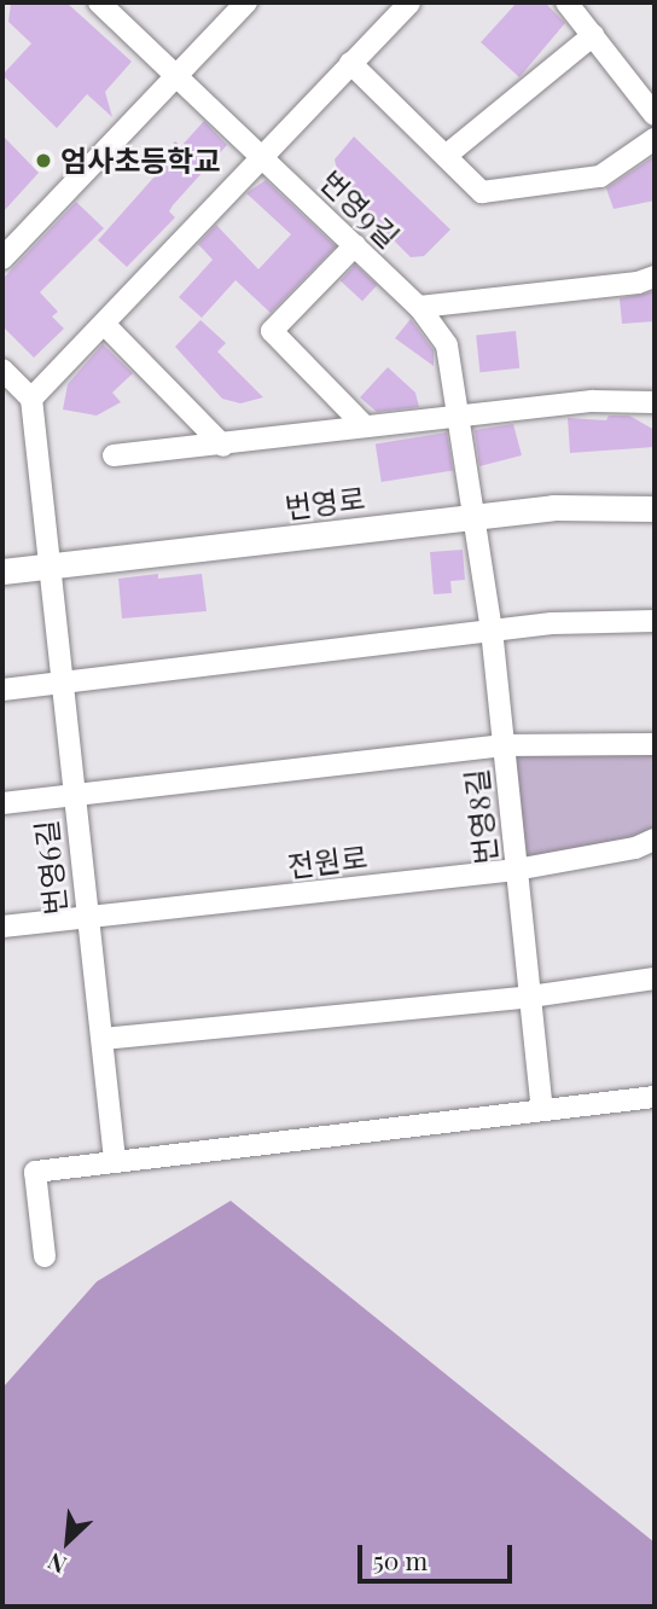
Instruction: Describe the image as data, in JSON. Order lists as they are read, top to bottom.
{
  "streets": {
    "street": [
      "번영9길",
      "번영로",
      "번영8길",
      "전원로",
      "번영6길"
    ]
  },
  "crossings": [
    ["번영9길", "번영로"],
    ["번영9길", "번영8길"],
    ["번영로", "번영8길"],
    ["번영로", "번영6길"],
    ["번영8길", "전원로"],
    ["전원로", "번영6길"]
  ],
  "places": ["엄사초등학교"],
  "scale_bar": "50 m",
  "north": "bottom left"
}
